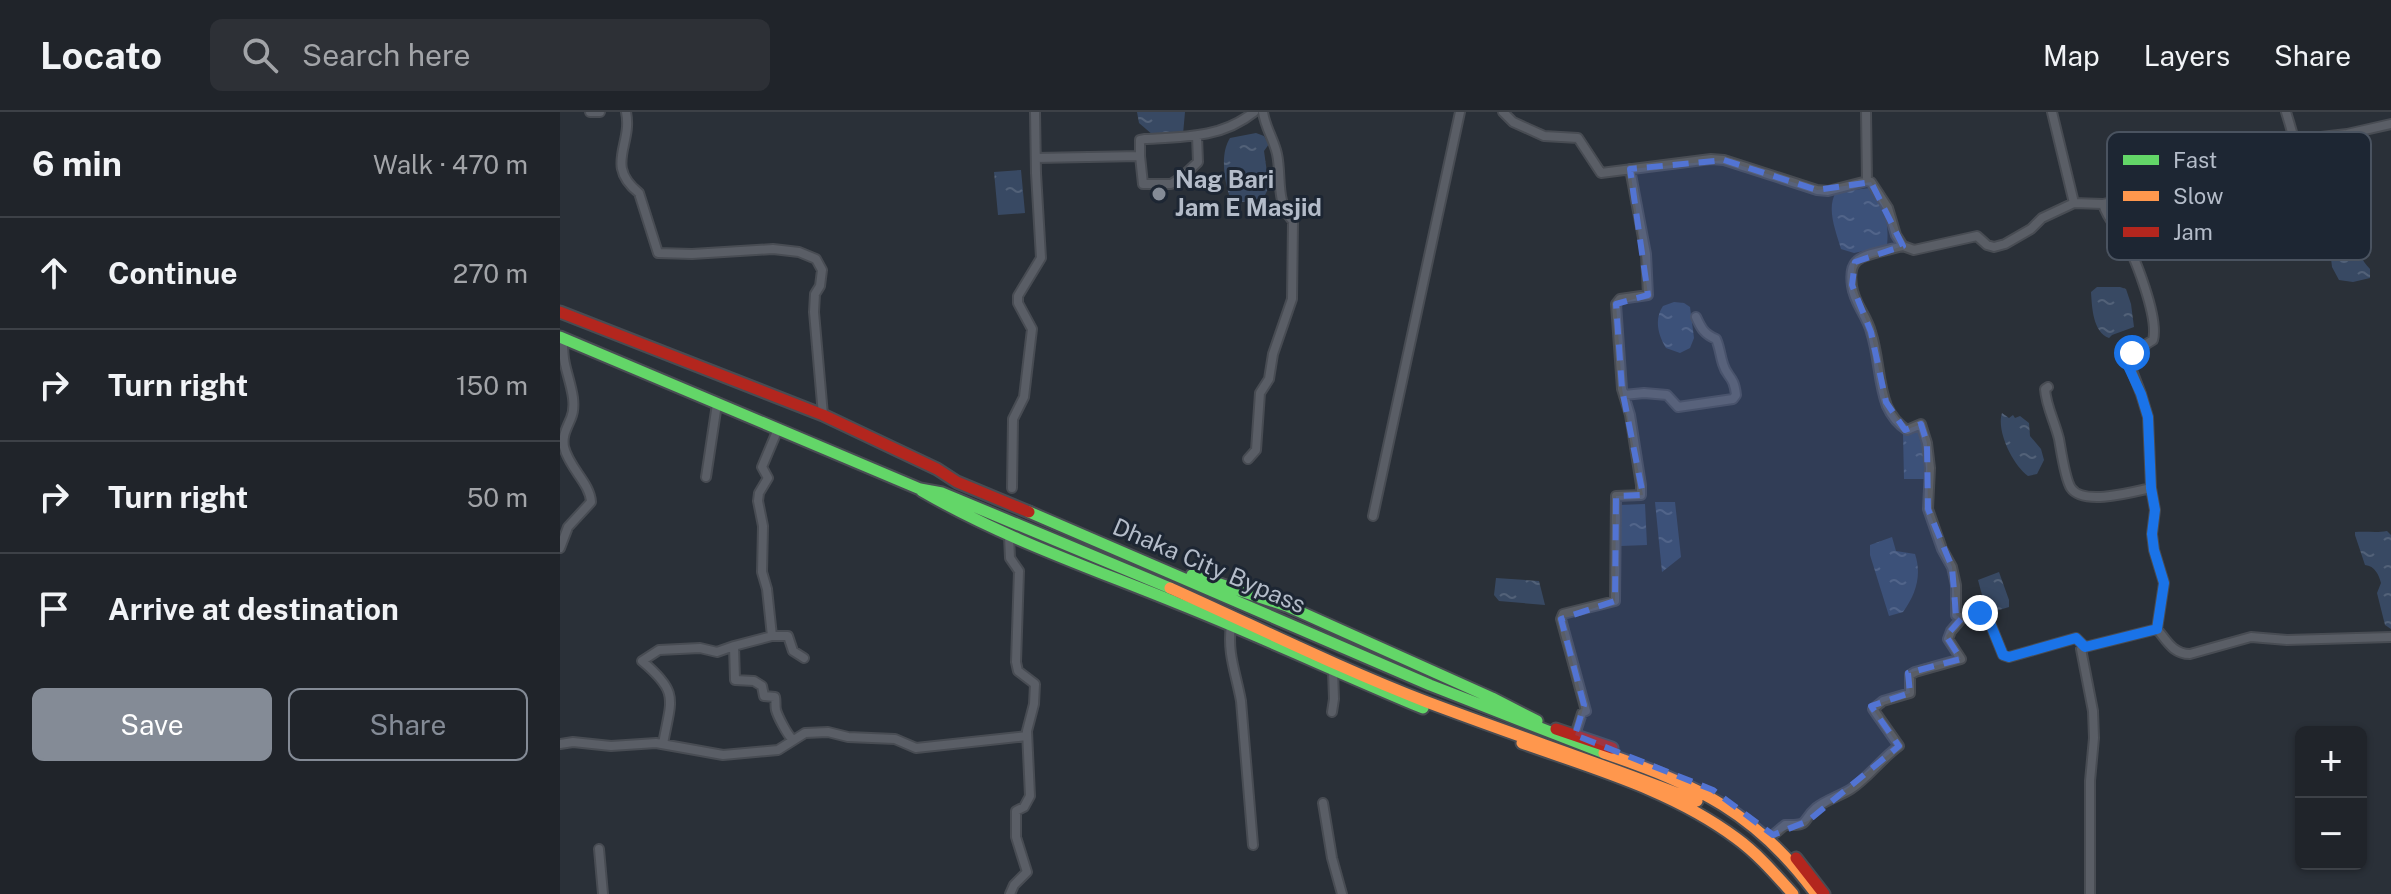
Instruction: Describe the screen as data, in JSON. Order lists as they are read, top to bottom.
{
  "streets": {
    "main road": ["Dhaka City Bypass"]
  },
  "places": ["Nag Bari Jam E Masjid"],
  "legend": ["Fast", "Slow", "Jam"],
  "page": {
    "header": "Locato",
    "search": "Search here",
    "nav": ["Map", "Layers", "Share"],
    "heading": ["6 min", "Walk · 470 m"],
    "list": [
      ["Continue", "270 m"],
      ["Turn right", "150 m"],
      ["Turn right", "50 m"],
      "Arrive at destination"
    ],
    "buttons": ["Save", "Share"],
    "map_buttons": ["+", "−"]
  }
}
